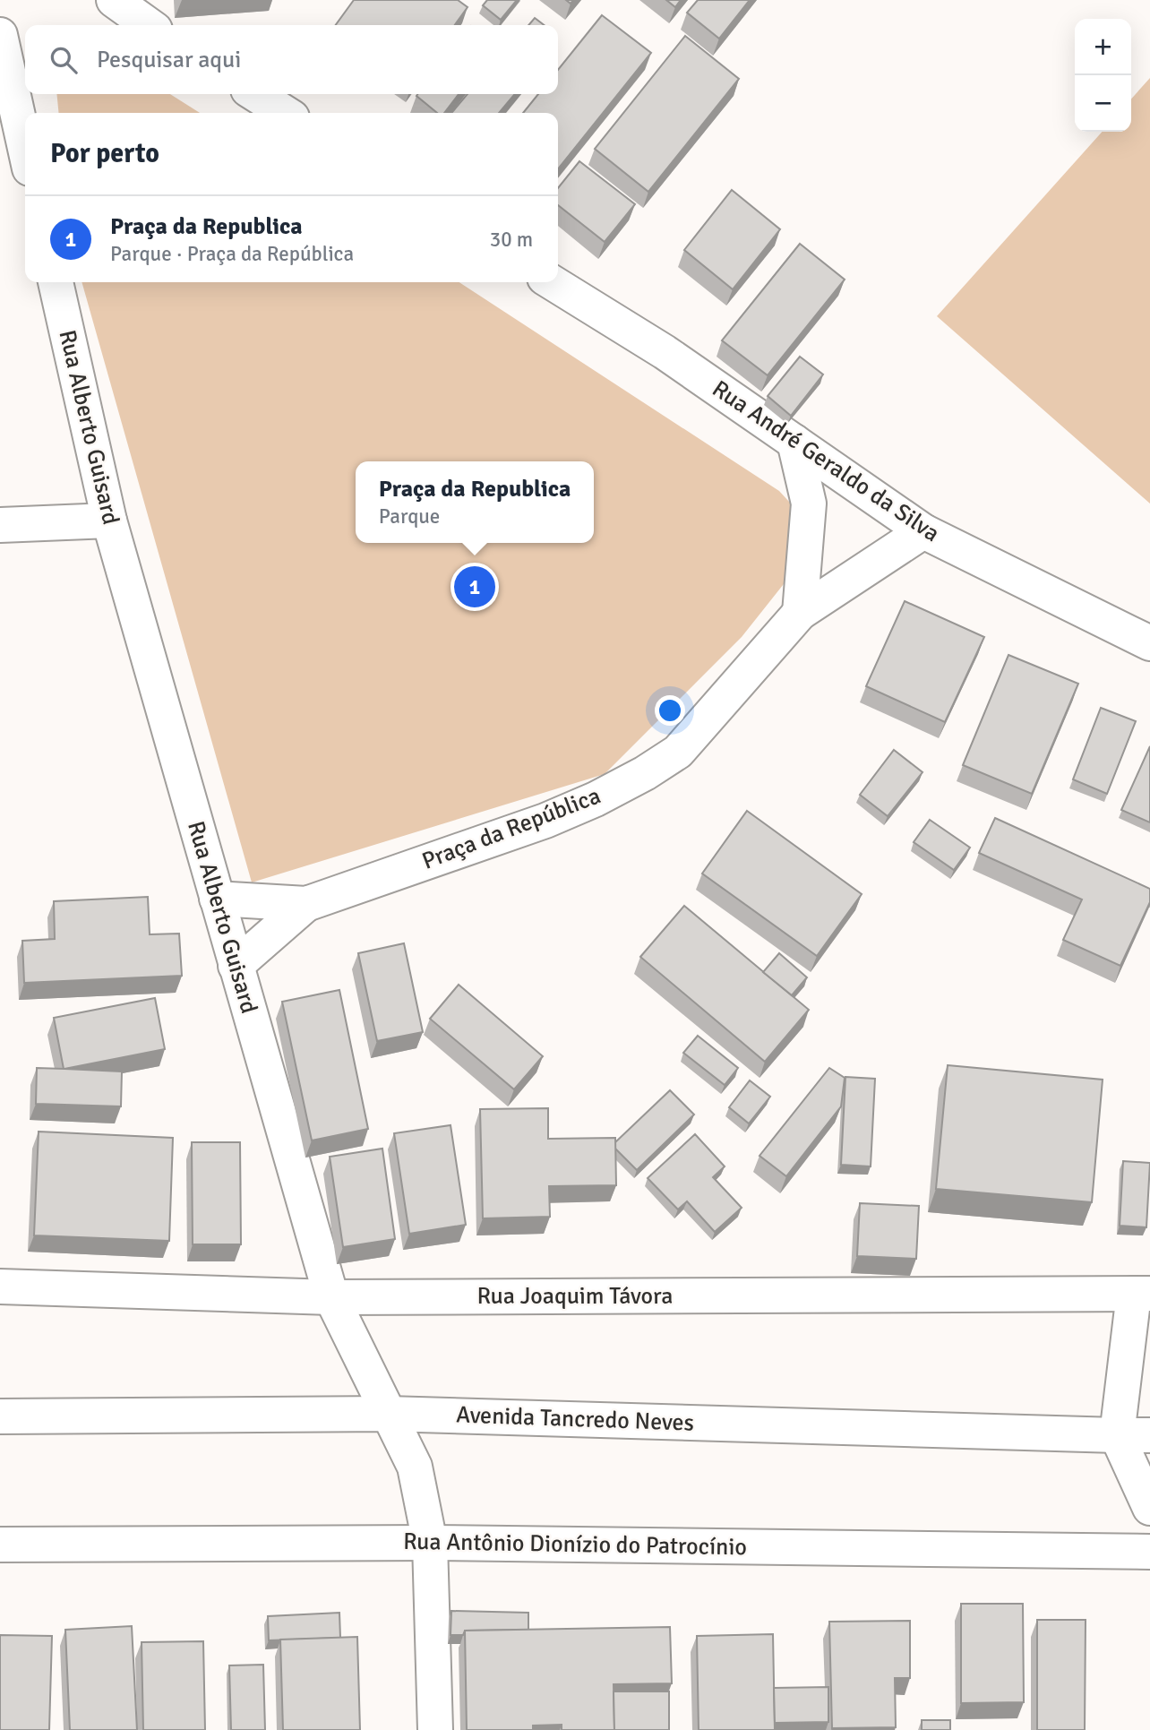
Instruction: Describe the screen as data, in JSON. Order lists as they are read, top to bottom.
{
  "streets": {
    "street": [
      "Rua Alberto Guisard",
      "Rua André Geraldo da Silva",
      "Praça da República",
      "Rua Joaquim Távora",
      "Avenida Tancredo Neves",
      "Rua Antônio Dionízio do Patrocínio"
    ]
  },
  "crossings": [
    ["Rua Alberto Guisard", "Praça da República"],
    ["Rua Alberto Guisard", "Rua Joaquim Távora"],
    ["Rua Alberto Guisard", "Avenida Tancredo Neves"],
    ["Rua Alberto Guisard", "Rua Antônio Dionízio do Patrocínio"],
    ["Rua André Geraldo da Silva", "Praça da República"]
  ],
  "page": {
    "map_buttons": ["+", "−"],
    "search": "Pesquisar aqui",
    "heading": "Por perto",
    "list": [
      {
        "mark": "1",
        "name": "Praça da Republica",
        "note": "Parque · Praça da República",
        "value": "30 m"
      }
    ],
    "popup": ["Praça da Republica", "Parque"],
    "pins": "1"
  }
}
